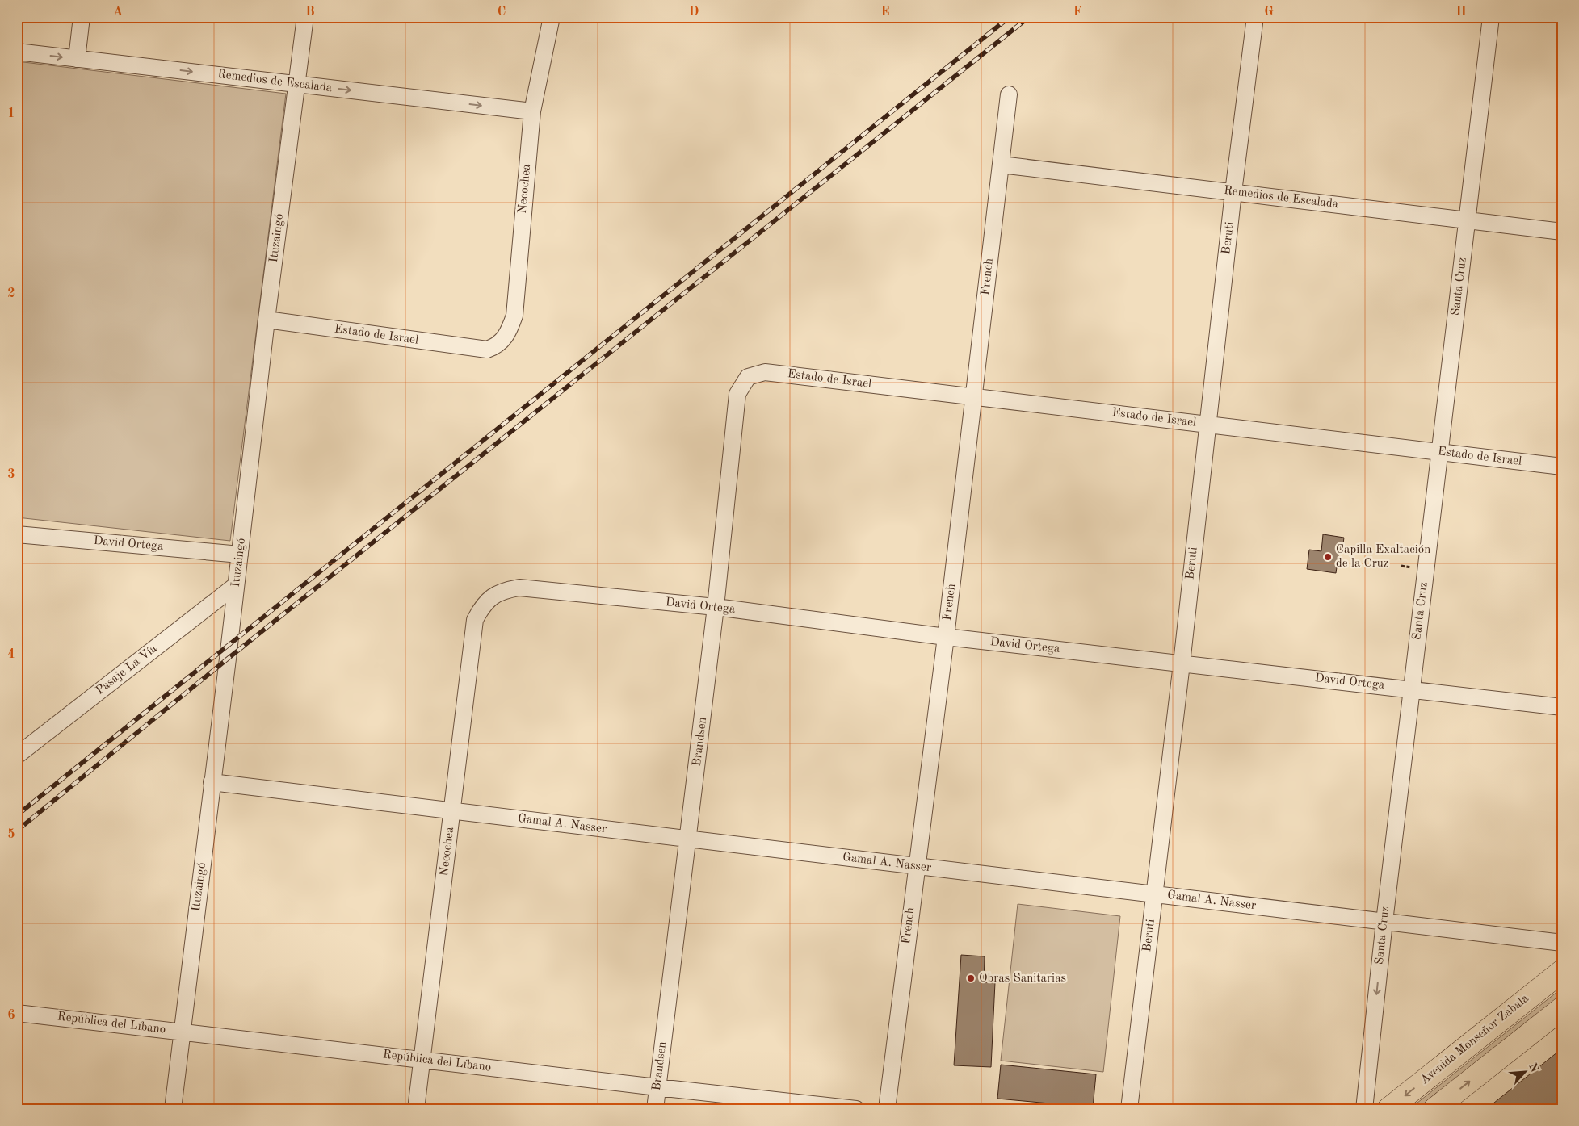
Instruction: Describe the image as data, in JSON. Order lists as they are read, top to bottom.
{
  "streets": {
    "highway": ["Avenida Monseñor Zabala"],
    "street": [
      "Remedios de Escalada",
      "Necochea",
      "Ituzaingó",
      "Beruti",
      "French",
      "Santa Cruz",
      "Estado de Israel",
      "David Ortega",
      "Pasaje La Vía",
      "Brandsen",
      "Gamal A. Nasser",
      "República del Líbano"
    ]
  },
  "crossings": [
    ["Remedios de Escalada", "Necochea"],
    ["Remedios de Escalada", "Ituzaingó"],
    ["Remedios de Escalada", "Beruti"],
    ["Remedios de Escalada", "French"],
    ["Remedios de Escalada", "Santa Cruz"],
    ["Necochea", "Estado de Israel"],
    ["Necochea", "David Ortega"],
    ["Necochea", "Gamal A. Nasser"],
    ["Necochea", "República del Líbano"],
    ["Ituzaingó", "Estado de Israel"],
    ["Ituzaingó", "David Ortega"],
    ["Ituzaingó", "Pasaje La Vía"],
    ["Ituzaingó", "Gamal A. Nasser"],
    ["Ituzaingó", "República del Líbano"],
    ["Beruti", "Estado de Israel"],
    ["Beruti", "David Ortega"],
    ["Beruti", "Gamal A. Nasser"],
    ["French", "Estado de Israel"],
    ["French", "David Ortega"],
    ["French", "Gamal A. Nasser"],
    ["Santa Cruz", "Estado de Israel"],
    ["Santa Cruz", "David Ortega"],
    ["Santa Cruz", "Gamal A. Nasser"],
    ["Estado de Israel", "Brandsen"],
    ["David Ortega", "Brandsen"],
    ["Brandsen", "Gamal A. Nasser"],
    ["Brandsen", "República del Líbano"]
  ],
  "one_way": ["Remedios de Escalada"],
  "places": ["Capilla Exaltación de la Cruz", "Obras Sanitarias"],
  "north": "top right",
  "grid": {
    "columns": [
      "A",
      "B",
      "C",
      "D",
      "E",
      "F",
      "G",
      "H"
    ],
    "rows": [
      "1",
      "2",
      "3",
      "4",
      "5",
      "6"
    ]
  }
}
